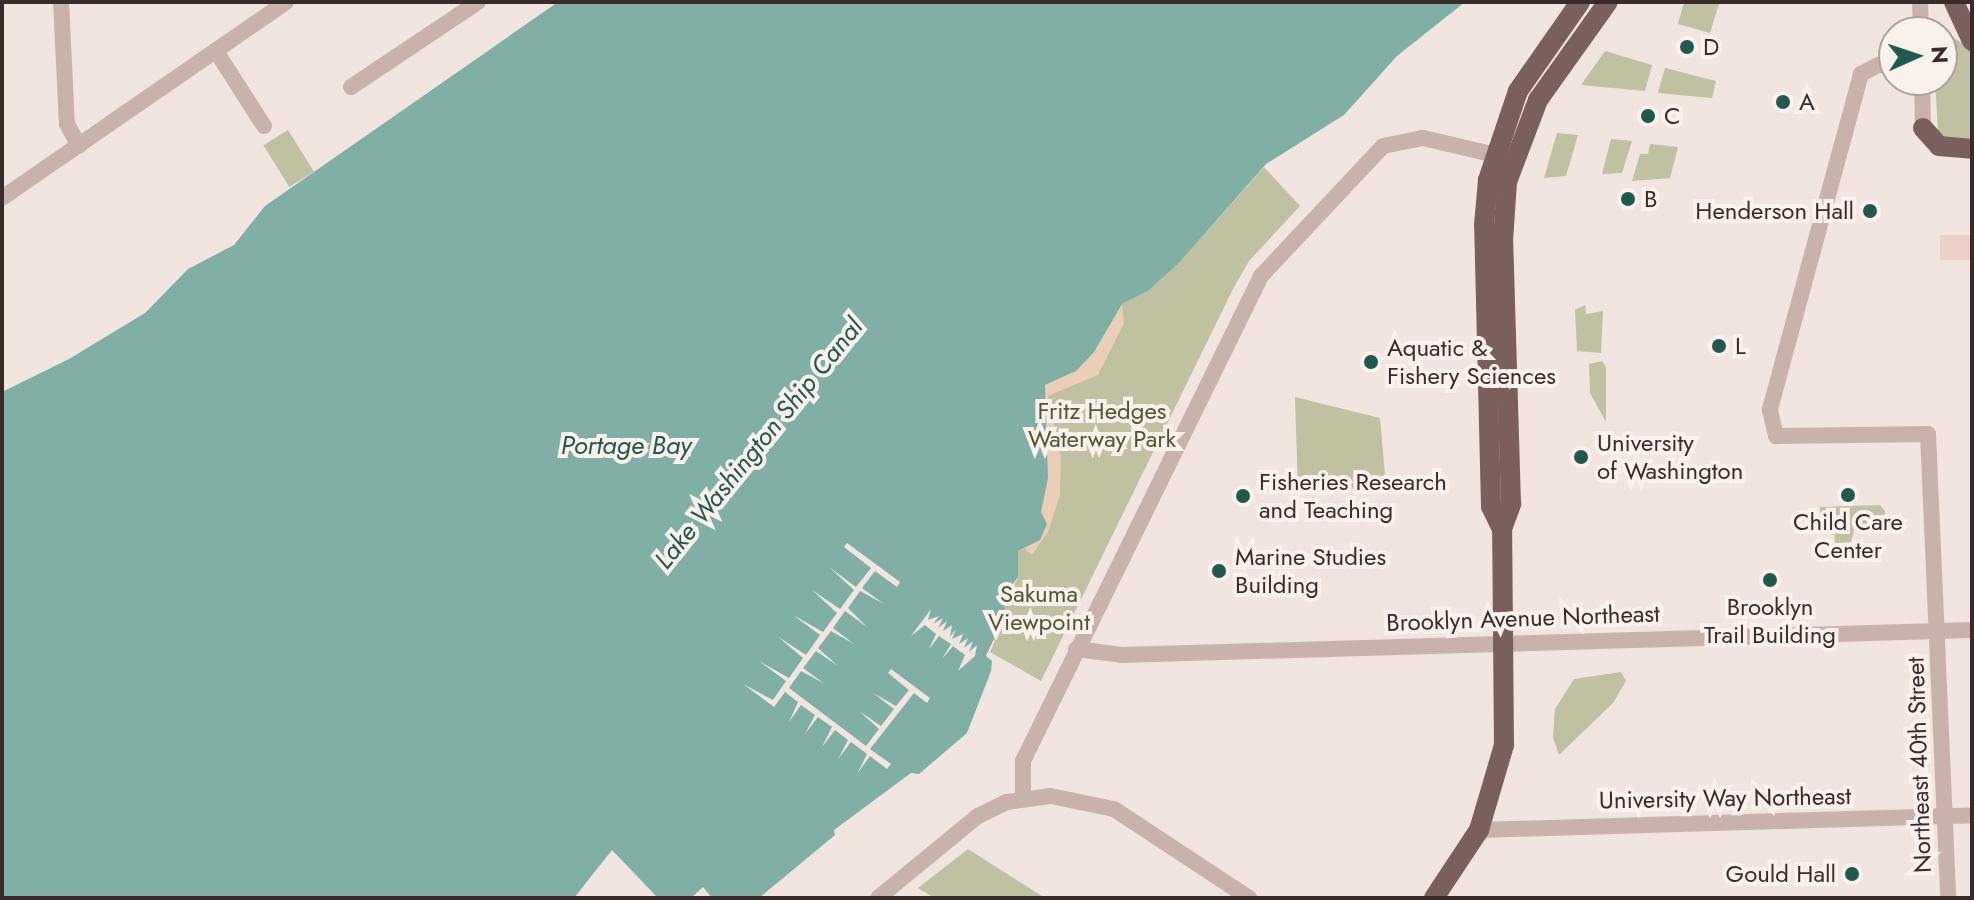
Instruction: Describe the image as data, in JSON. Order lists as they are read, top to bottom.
{
  "streets": {
    "street": ["Brooklyn Avenue Northeast", "Northeast 40th Street", "University Way Northeast"]
  },
  "crossings": [
    ["Brooklyn Avenue Northeast", "Northeast 40th Street"],
    ["Northeast 40th Street", "University Way Northeast"]
  ],
  "water": ["Lake Washington Ship Canal", "Portage Bay"],
  "parks": ["Fritz Hedges Waterway Park", "Sakuma Viewpoint"],
  "places": [
    "D",
    "A",
    "C",
    "B",
    "Henderson Hall",
    "L",
    "Aquatic & Fishery Sciences",
    "University of Washington",
    "Child Care Center",
    "Fisheries Research and Teaching",
    "Marine Studies Building",
    "Brooklyn Trail Building",
    "Gould Hall"
  ],
  "north": "right"
}
